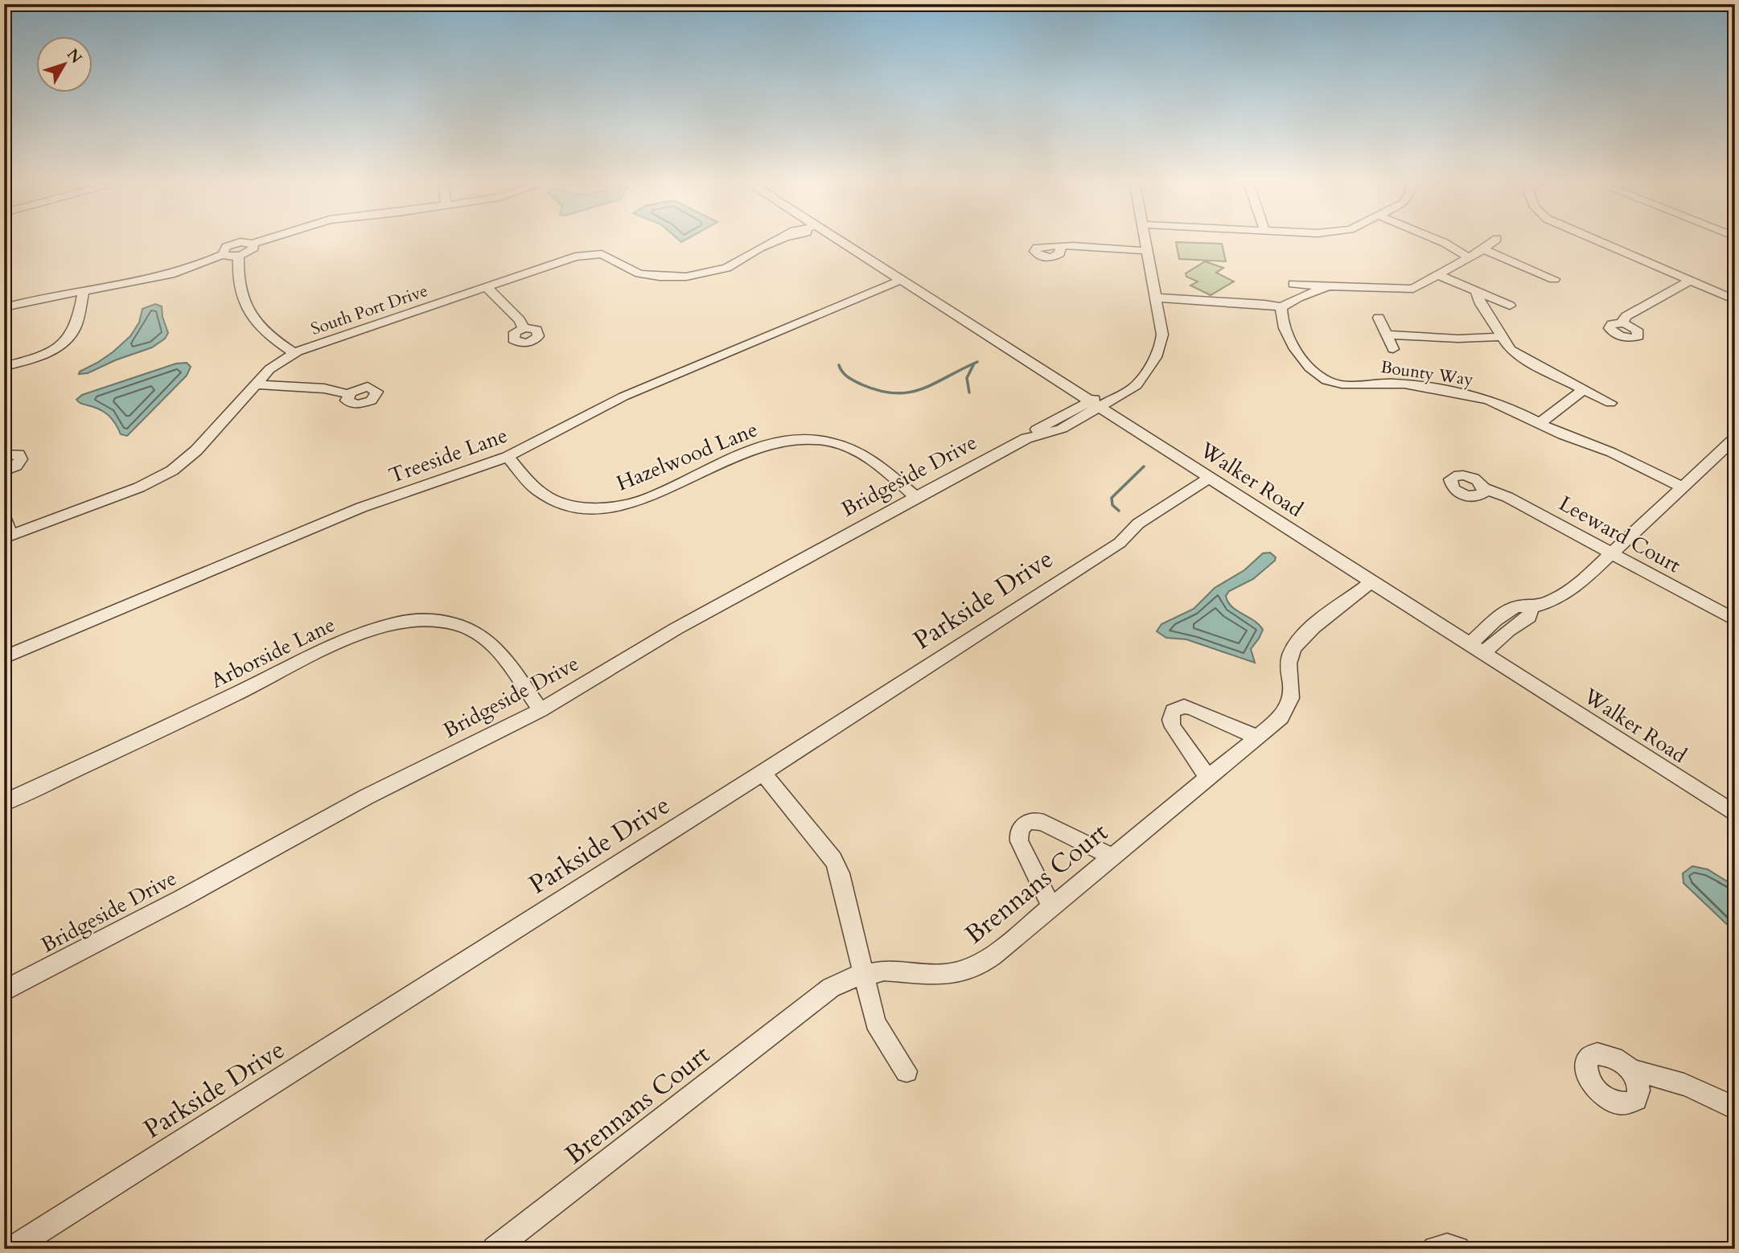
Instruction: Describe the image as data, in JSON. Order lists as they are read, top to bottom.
{
  "streets": {
    "street": [
      "South Port Drive",
      "Bounty Way",
      "Treeside Lane",
      "Hazelwood Lane",
      "Bridgeside Drive",
      "Walker Road",
      "Leeward Court",
      "Parkside Drive",
      "Arborside Lane",
      "Brennans Court"
    ]
  },
  "crossings": [
    ["Treeside Lane", "Hazelwood Lane"],
    ["Treeside Lane", "Walker Road"],
    ["Hazelwood Lane", "Bridgeside Drive"],
    ["Bridgeside Drive", "Walker Road"],
    ["Bridgeside Drive", "Arborside Lane"],
    ["Walker Road", "Parkside Drive"],
    ["Walker Road", "Brennans Court"]
  ],
  "north": "top right"
}
